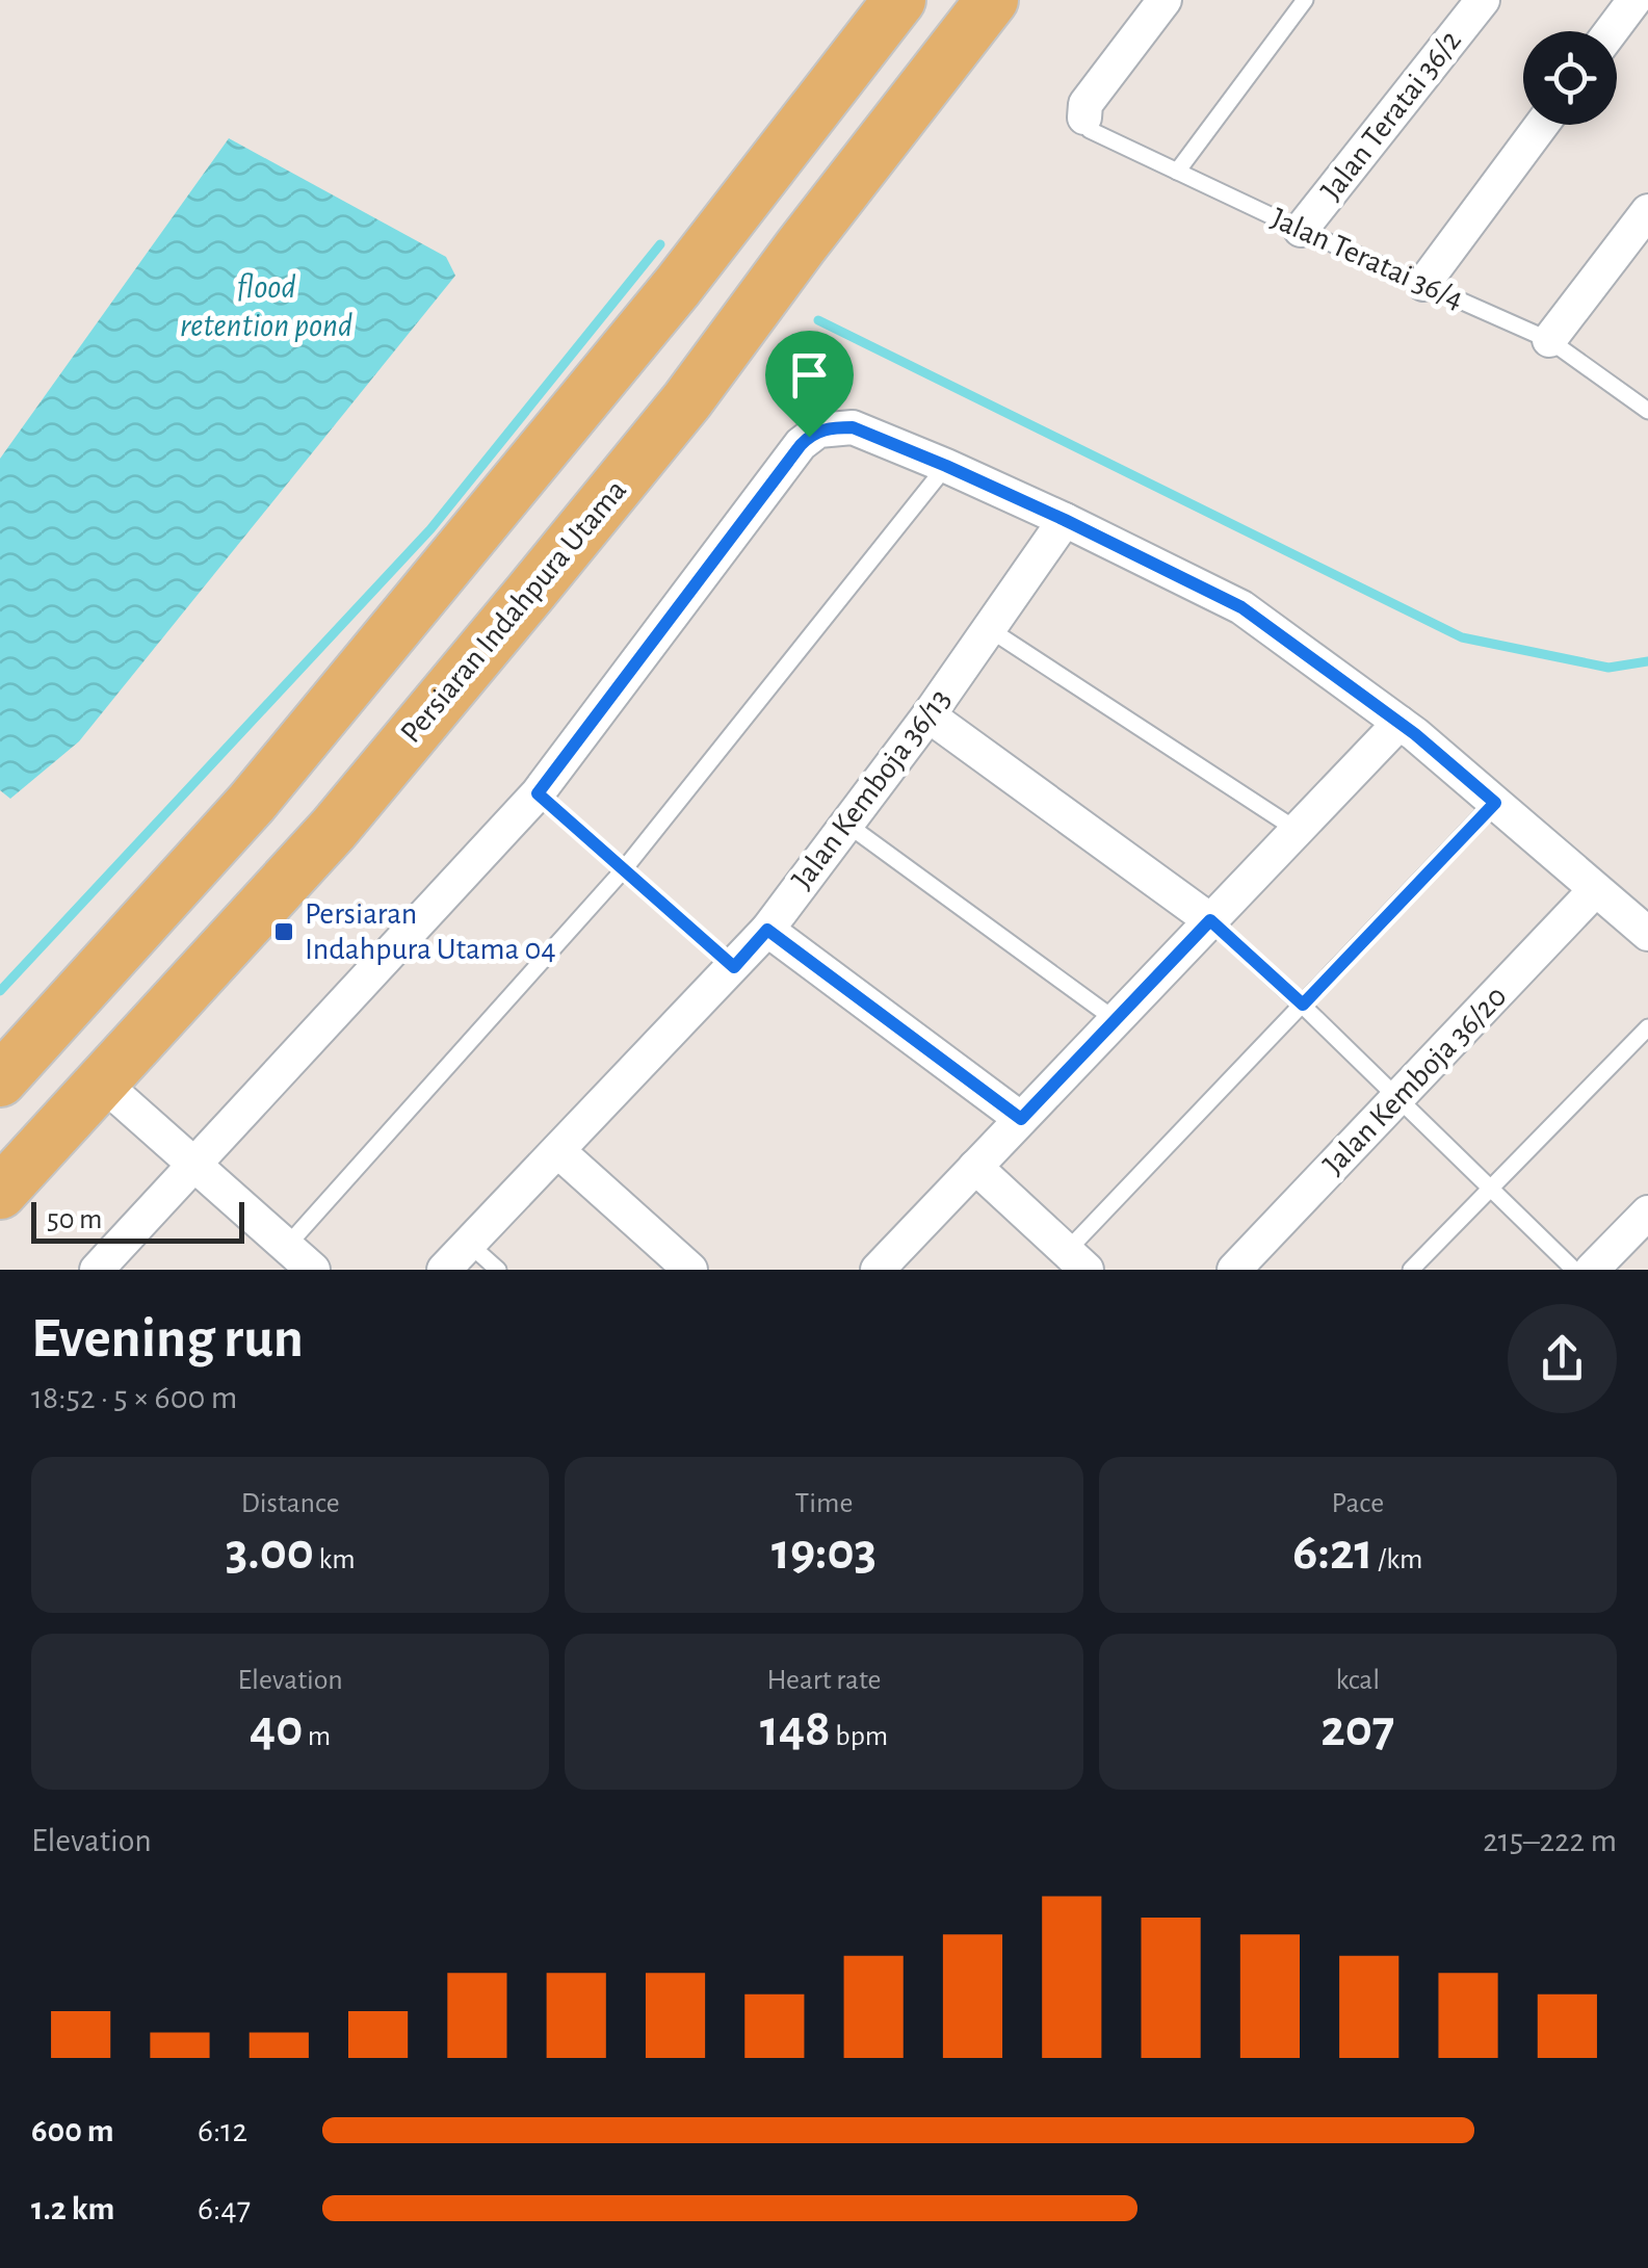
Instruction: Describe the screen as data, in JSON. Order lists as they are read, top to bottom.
{
  "streets": {
    "main road": ["Persiaran Indahpura Utama"],
    "street": ["Jalan Teratai 36/2", "Jalan Kemboja 36/13", "Jalan Kemboja 36/20"],
    "lane": ["Jalan Teratai 36/4"]
  },
  "crossings": [
    ["Jalan Teratai 36/2", "Jalan Teratai 36/4"]
  ],
  "water": ["flood retention pond"],
  "places": {
    "transit": ["Persiaran Indahpura Utama 04"]
  },
  "scale_bar": "50 m",
  "page": {
    "scale": "50 m",
    "heading": ["Evening run", "18:52 · 5 × 600 m"],
    "stats": [
      ["Distance", "3.00 km"],
      ["Time", "19:03"],
      ["Pace", "6:21 /km"],
      ["Elevation", "40 m"],
      ["Heart rate", "148 bpm"],
      ["kcal", "207"]
    ],
    "chart": ["Elevation", "215–222 m"],
    "list": [
      {
        "name": "600 m",
        "note": "6:12"
      },
      {
        "name": "1.2 km",
        "note": "6:47"
      }
    ]
  }
}
